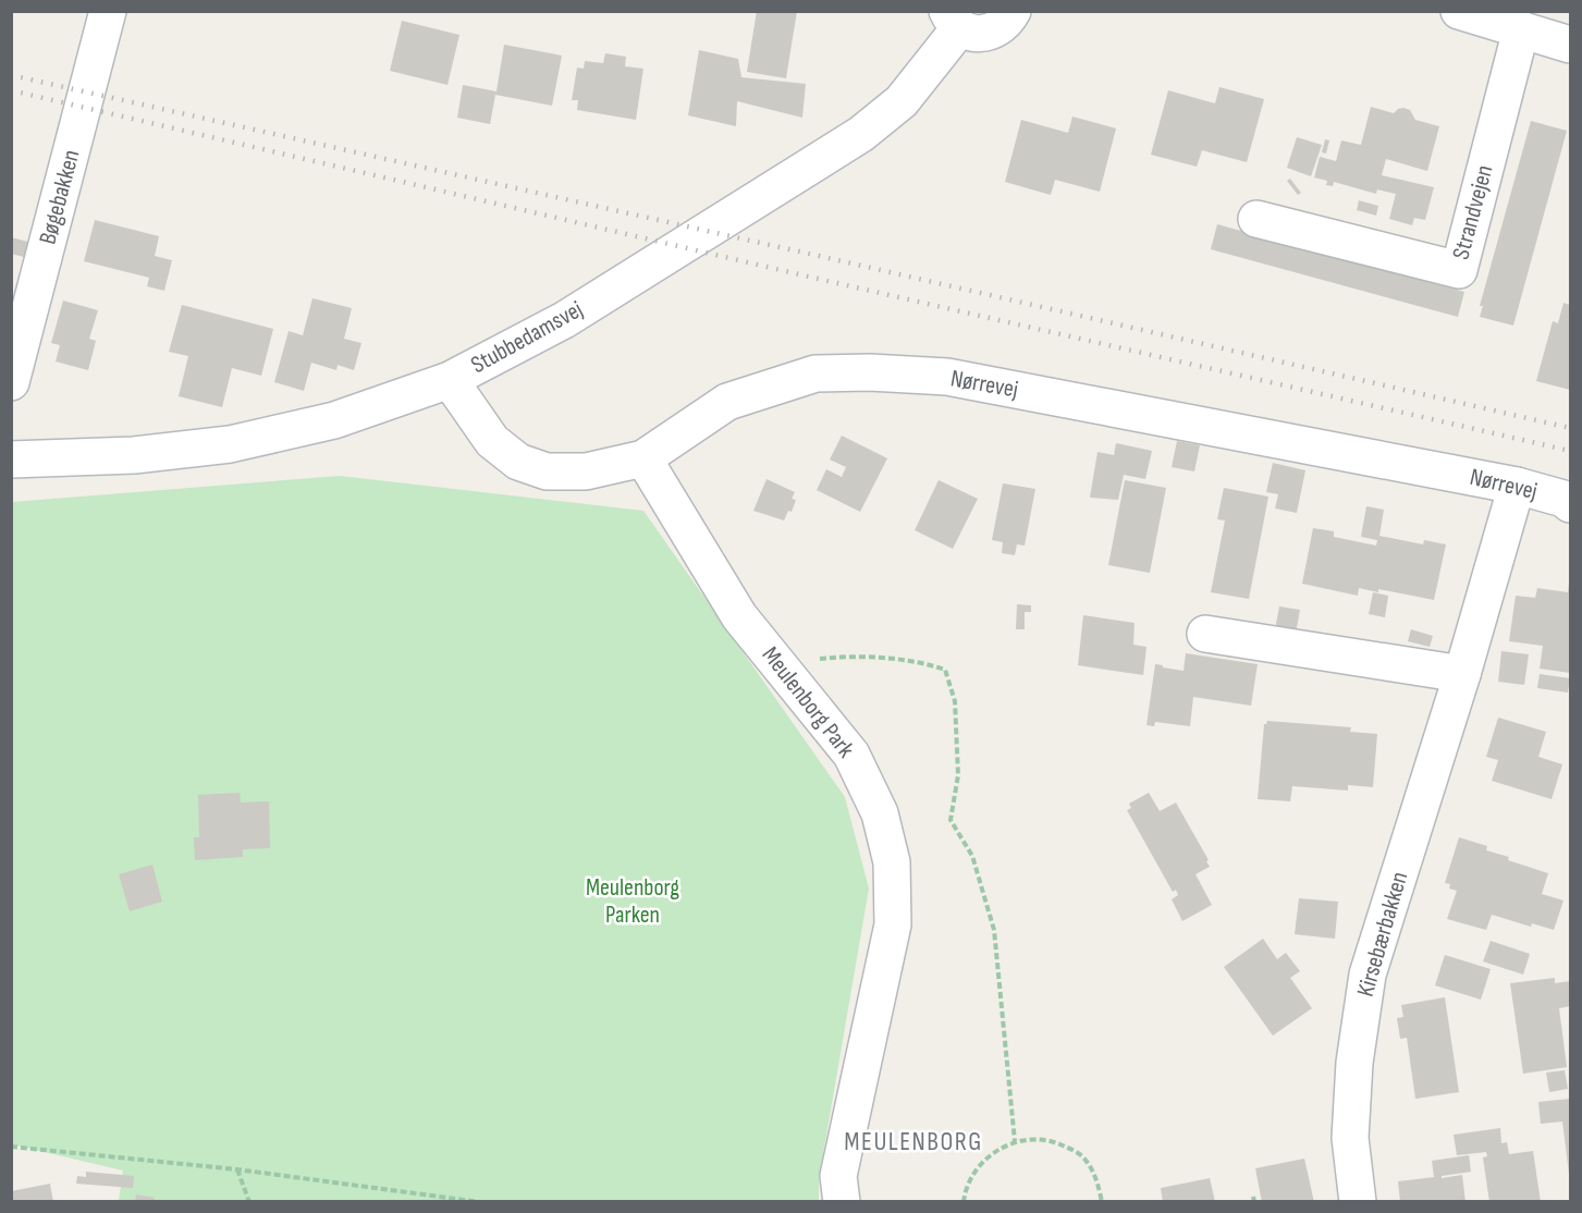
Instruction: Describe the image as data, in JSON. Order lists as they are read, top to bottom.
{
  "streets": {
    "street": [
      "Bøgebakken",
      "Strandvejen",
      "Stubbedamsvej",
      "Nørrevej",
      "Meulenborg Park",
      "Kirsebærbakken"
    ]
  },
  "crossings": [
    ["Stubbedamsvej", "Nørrevej"],
    ["Nørrevej", "Meulenborg Park"],
    ["Nørrevej", "Kirsebærbakken"]
  ],
  "districts": ["MEULENBORG"],
  "parks": ["Meulenborg Parken"]
}
